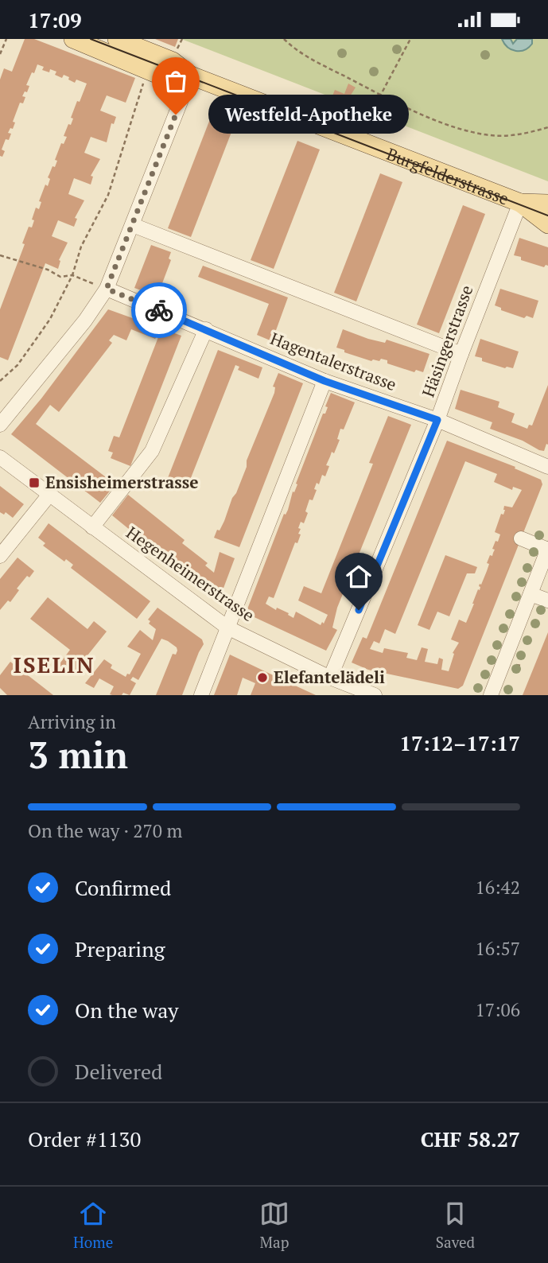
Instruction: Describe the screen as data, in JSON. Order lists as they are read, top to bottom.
{
  "streets": {
    "main road": ["Burgfelderstrasse"],
    "street": ["Häsingerstrasse", "Hagentalerstrasse", "Hegenheimerstrasse"]
  },
  "crossings": [
    ["Burgfelderstrasse", "Häsingerstrasse"],
    ["Häsingerstrasse", "Hagentalerstrasse"],
    ["Häsingerstrasse", "Hegenheimerstrasse"]
  ],
  "districts": ["ISELIN"],
  "places": {
    "other": ["Westfeld-Apotheke", "Elefantelädeli"],
    "transit": ["Ensisheimerstrasse"]
  },
  "page": {
    "status": "17:09",
    "bubble": "Westfeld-Apotheke",
    "heading": ["3 min", "Arriving in", "17:12–17:17"],
    "panel": ["Order #1130", "CHF 58.27"],
    "bar": "On the way · 270 m",
    "list": [
      ["Confirmed", "16:42"],
      ["Preparing", "16:57"],
      ["On the way", "17:06"],
      "Delivered"
    ],
    "tabs": ["Home", "Map", "Saved"]
  }
}
